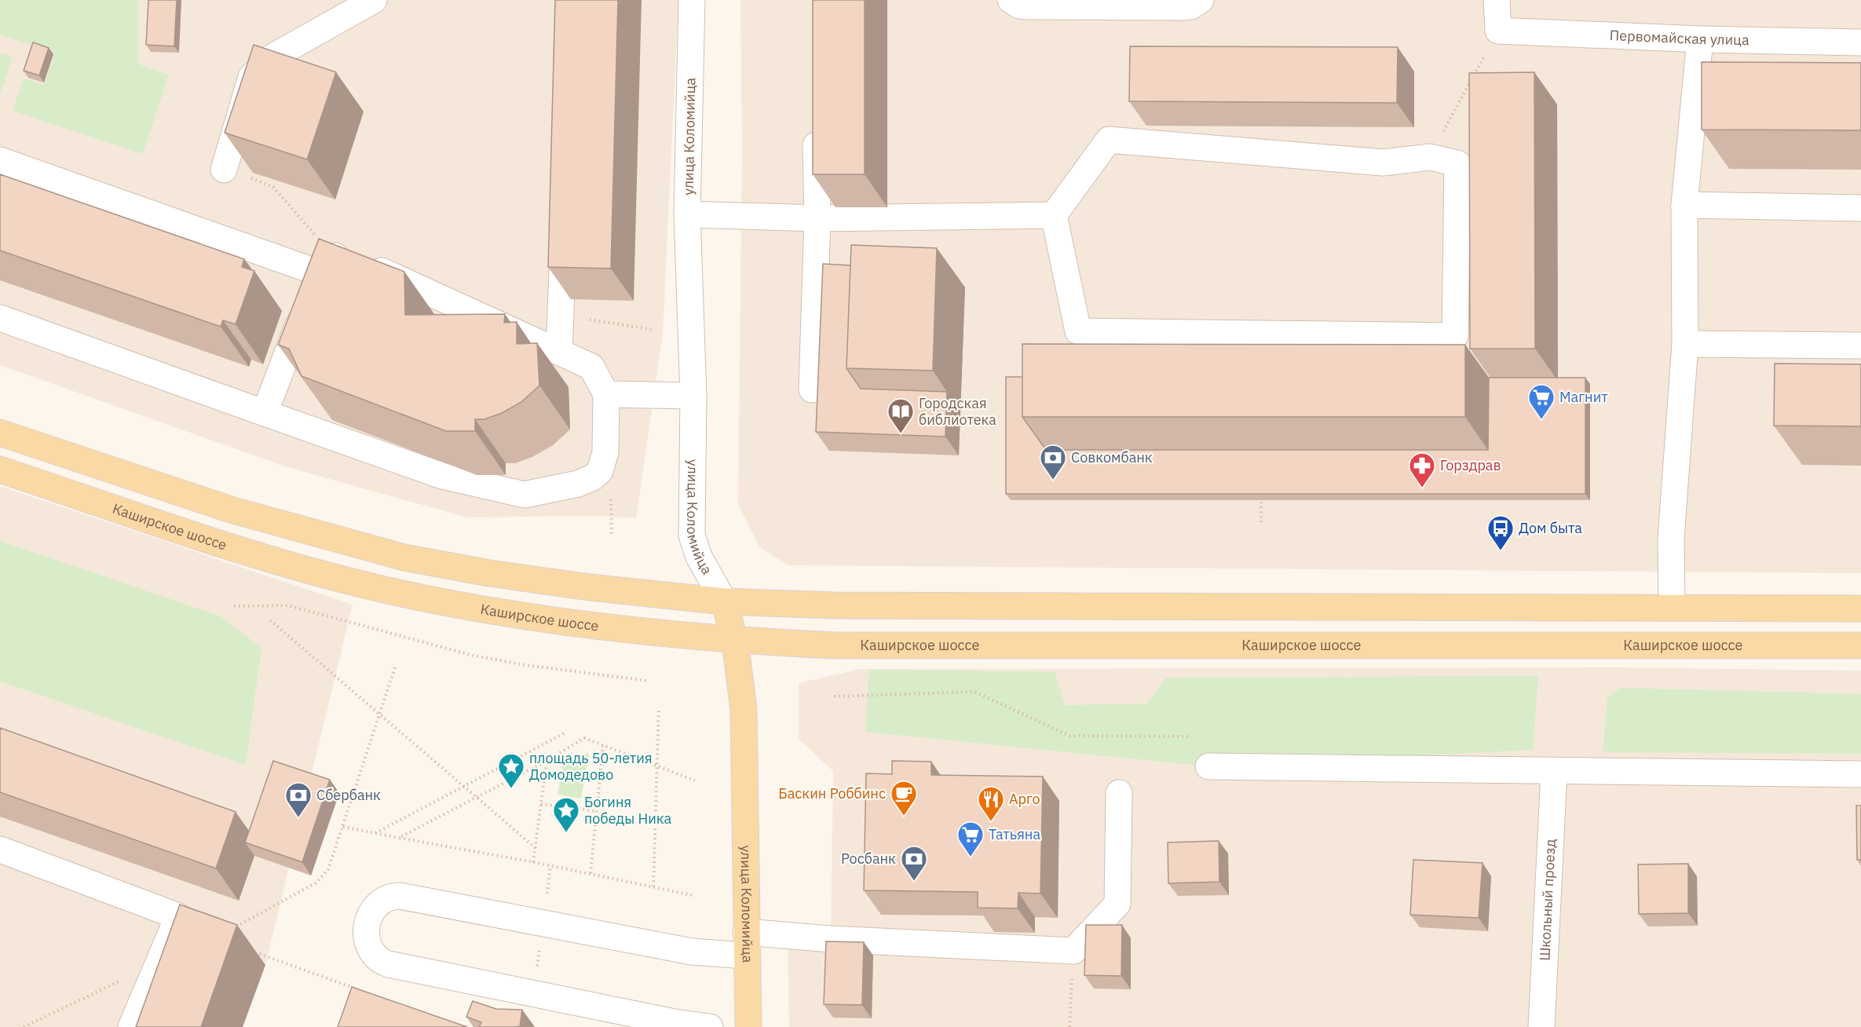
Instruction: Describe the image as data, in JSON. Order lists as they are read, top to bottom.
{
  "streets": {
    "main road": ["улица Коломийца", "Каширское шоссе"],
    "street": ["Первомайская улица", "Школьный проезд"]
  },
  "crossings": [
    ["улица Коломийца", "Каширское шоссе"]
  ],
  "places": {
    "supermarket": ["Магнит", "Татьяна"],
    "library": ["Городская библиотека"],
    "bank": ["Совкомбанк", "Сбербанк", "Росбанк"],
    "pharmacy": ["Горздрав"],
    "bus stop": ["Дом быта"],
    "place": ["площадь 50-летия Домодедово", "Богиня победы Ника"],
    "cafe": ["Баскин Роббинс"],
    "restaurant": ["Арго"]
  }
}
